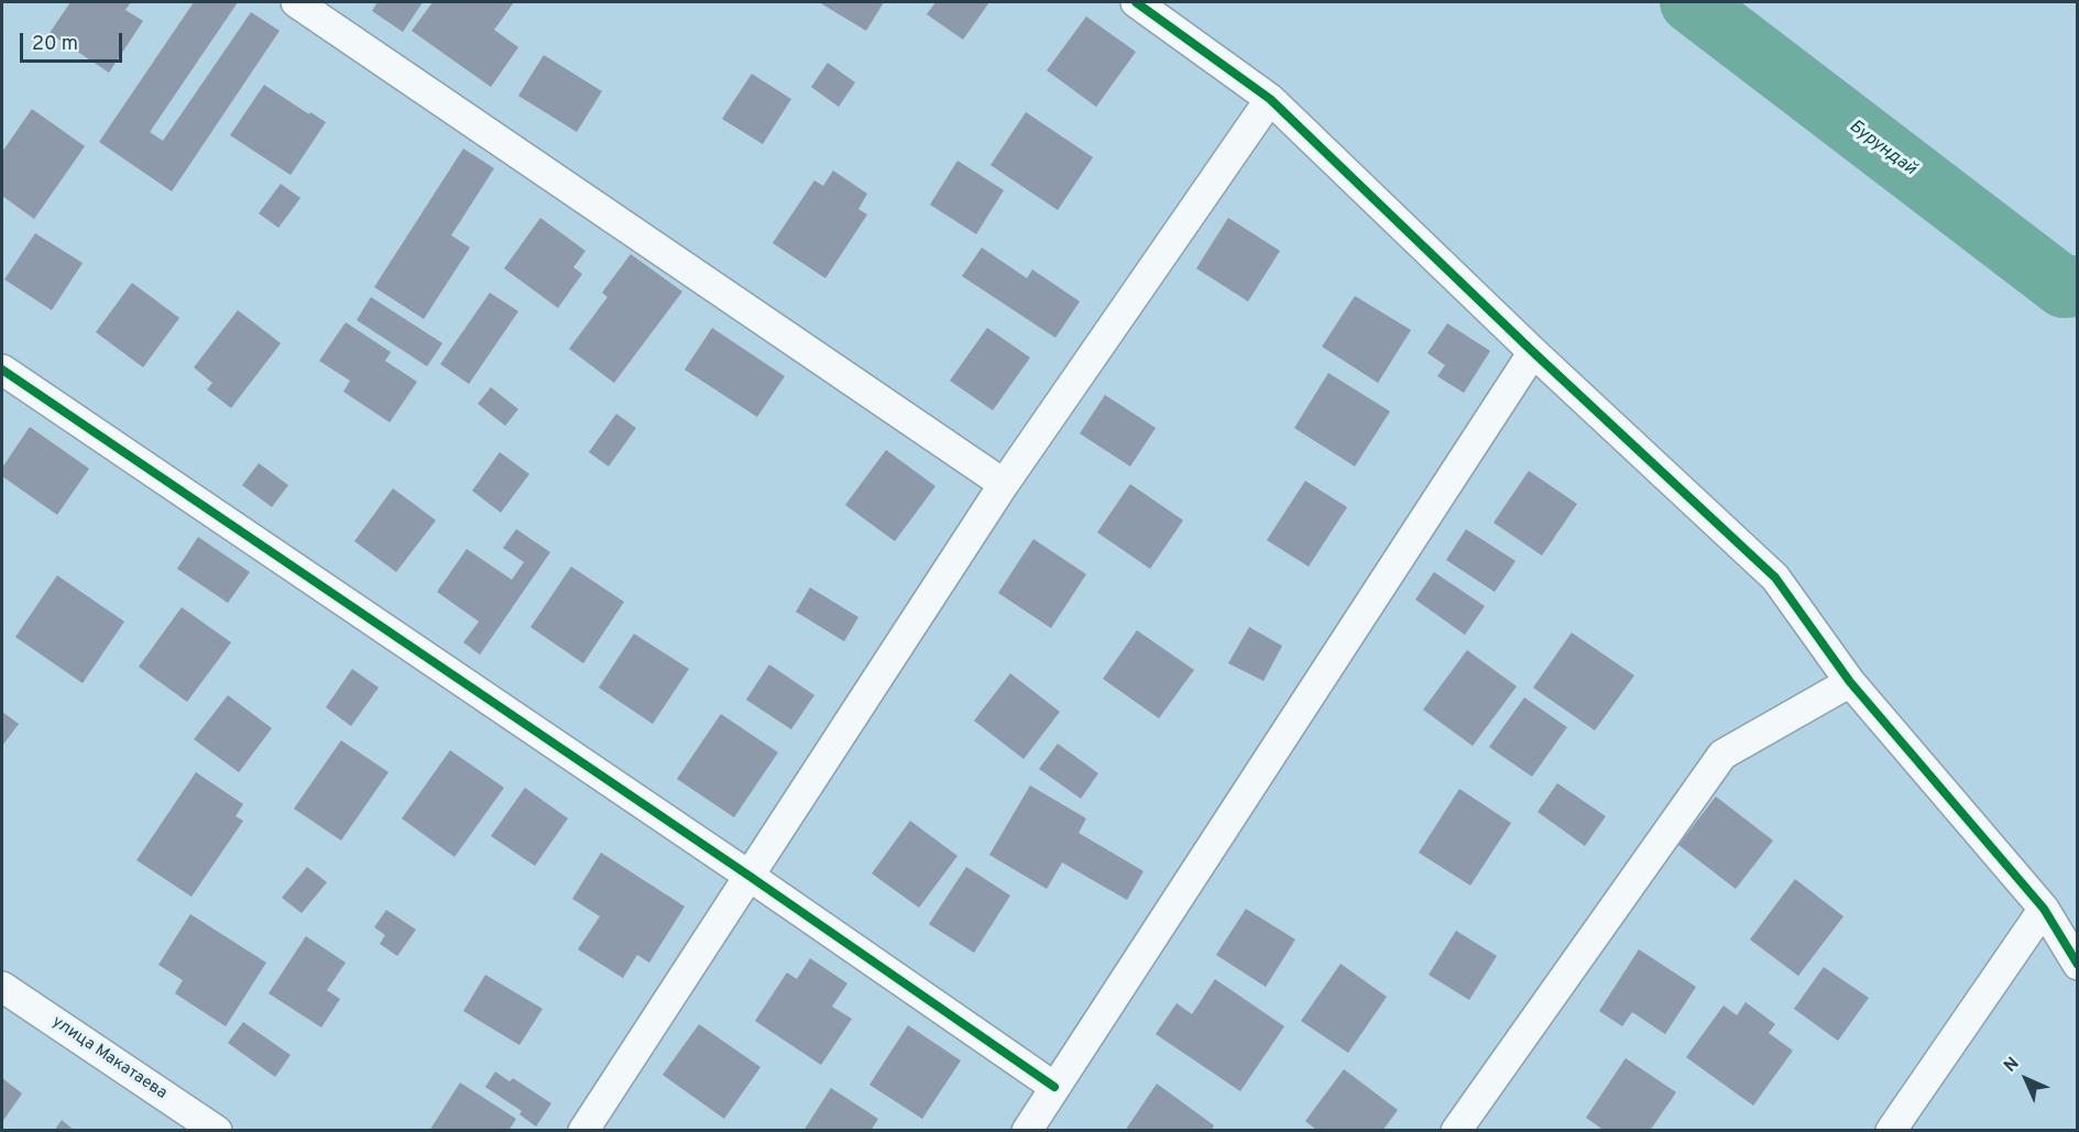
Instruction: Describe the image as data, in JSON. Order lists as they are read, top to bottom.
{
  "streets": {
    "street": ["улица Макатаева"]
  },
  "water": ["Бурундай"],
  "scale_bar": "20 m",
  "north": "top left"
}
